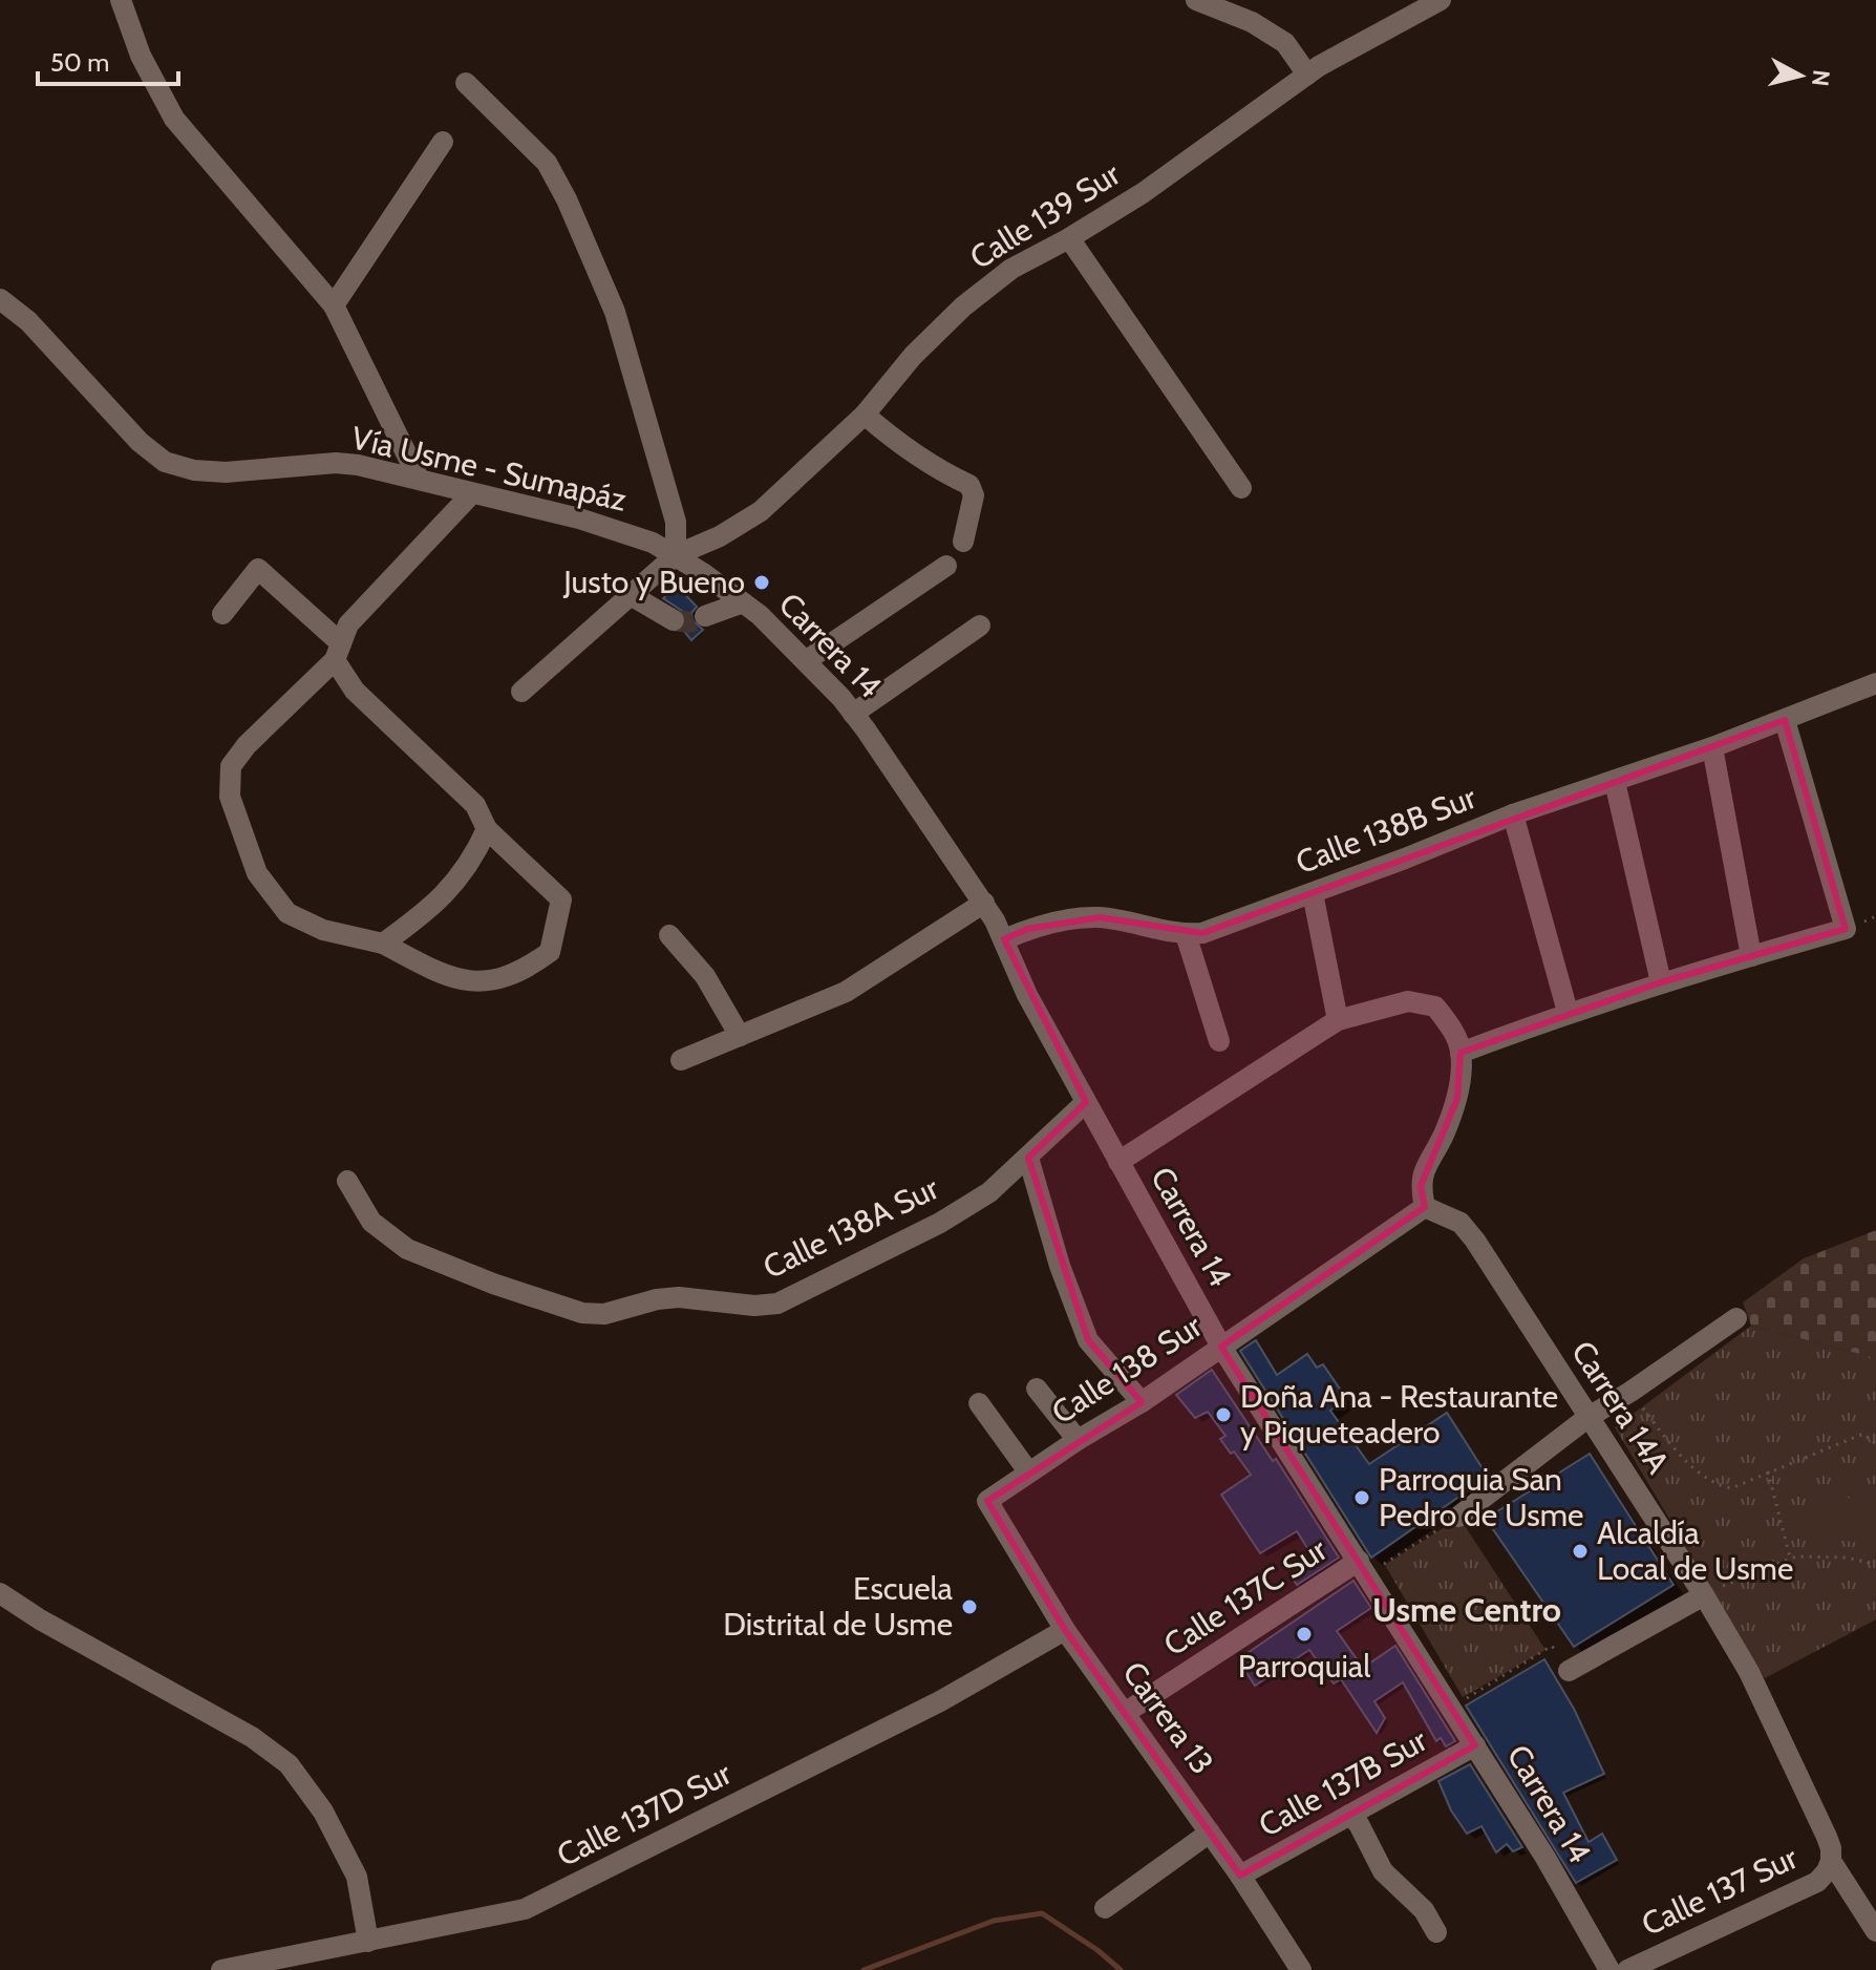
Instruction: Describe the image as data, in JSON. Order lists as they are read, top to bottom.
{
  "streets": {
    "street": [
      "Calle 139 Sur",
      "Vía Usme - Sumapáz",
      "Carrera 14",
      "Calle 138B Sur",
      "Calle 138A Sur",
      "Calle 138 Sur",
      "Carrera 14A",
      "Calle 137C Sur",
      "Carrera 13",
      "Calle 137B Sur",
      "Calle 137D Sur",
      "Calle 137 Sur"
    ]
  },
  "crossings": [
    ["Calle 139 Sur", "Vía Usme - Sumapáz"],
    ["Calle 139 Sur", "Carrera 14"],
    ["Vía Usme - Sumapáz", "Carrera 14"],
    ["Carrera 14", "Calle 138B Sur"],
    ["Carrera 14", "Calle 138A Sur"],
    ["Carrera 14", "Calle 138 Sur"],
    ["Carrera 14", "Calle 137C Sur"],
    ["Carrera 14", "Calle 137B Sur"],
    ["Calle 138 Sur", "Carrera 14A"],
    ["Calle 138 Sur", "Carrera 13"],
    ["Carrera 14A", "Calle 137 Sur"],
    ["Calle 137C Sur", "Carrera 13"],
    ["Carrera 13", "Calle 137B Sur"],
    ["Carrera 13", "Calle 137D Sur"]
  ],
  "districts": ["Usme Centro"],
  "places": [
    "Justo y Bueno",
    "Doña Ana - Restaurante y Piqueteadero",
    "Parroquia San Pedro de Usme",
    "Alcaldía Local de Usme",
    "Escuela Distrital de Usme",
    "Parroquial"
  ],
  "scale_bar": "50 m",
  "north": "right"
}
